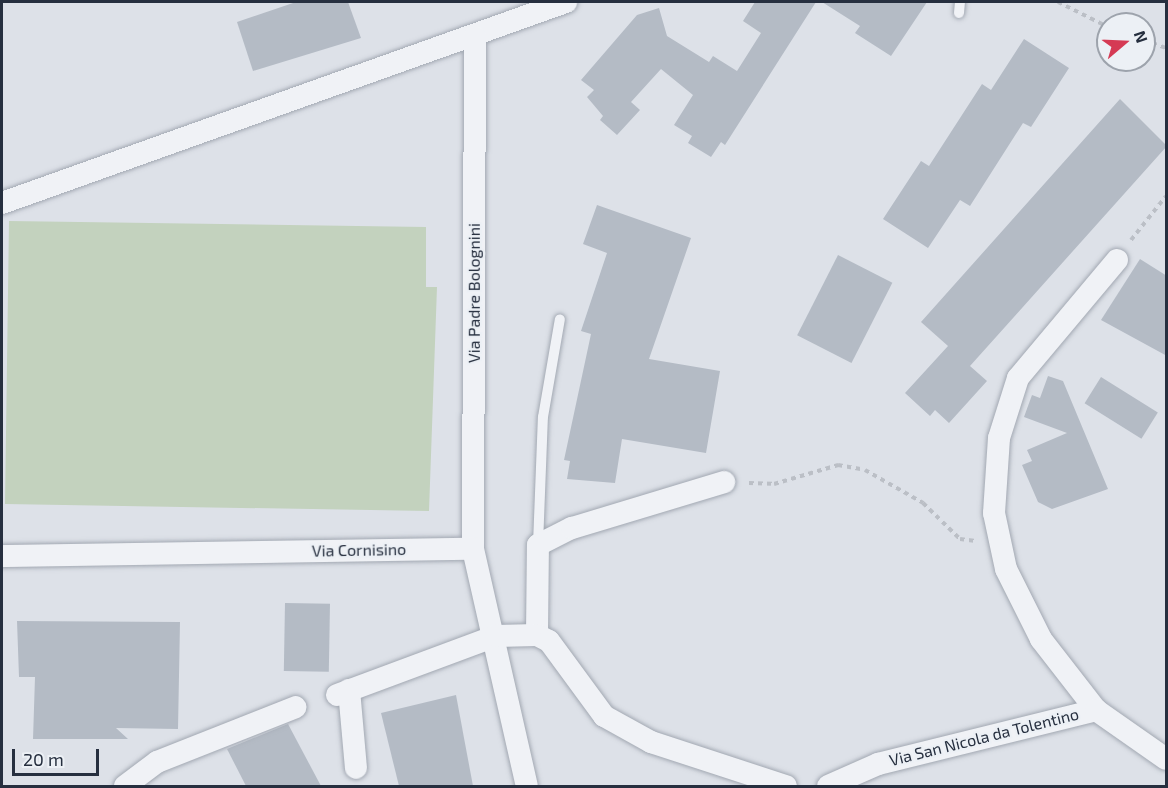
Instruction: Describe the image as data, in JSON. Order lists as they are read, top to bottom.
{
  "streets": {
    "street": ["Via Padre Bolognini", "Via Cornisino", "Via San Nicola da Tolentino"]
  },
  "crossings": [
    ["Via Padre Bolognini", "Via Cornisino"]
  ],
  "scale_bar": "20 m",
  "north": "right"
}
